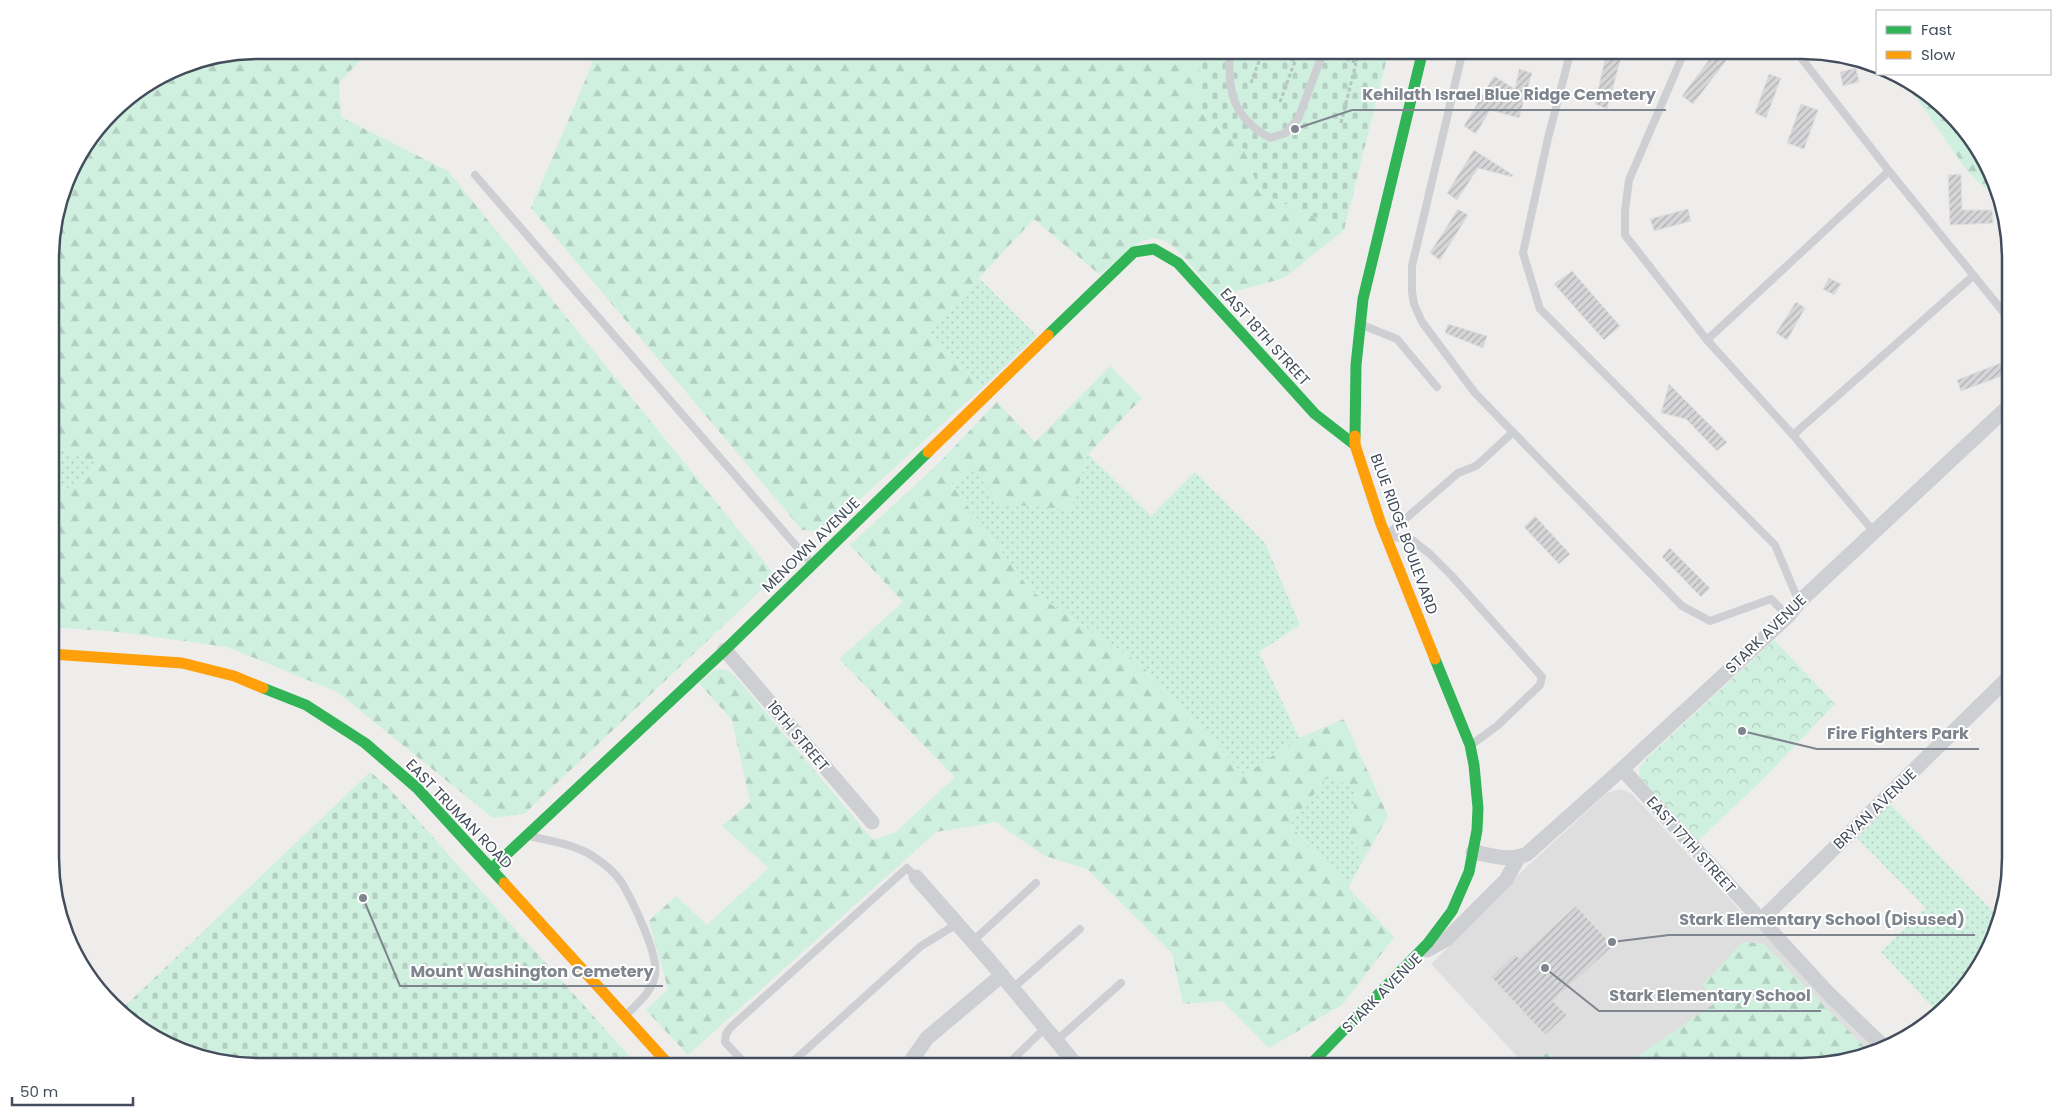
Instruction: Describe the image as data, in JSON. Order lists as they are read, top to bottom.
{
  "streets": {
    "main road": [
      "EAST 18TH STREET",
      "BLUE RIDGE BOULEVARD",
      "MENOWN AVENUE",
      "STARK AVENUE",
      "EAST TRUMAN ROAD"
    ],
    "street": ["16TH STREET", "BRYAN AVENUE", "EAST 17TH STREET"]
  },
  "crossings": [
    ["EAST 18TH STREET", "BLUE RIDGE BOULEVARD"],
    ["EAST 18TH STREET", "MENOWN AVENUE"],
    ["BLUE RIDGE BOULEVARD", "STARK AVENUE"],
    ["MENOWN AVENUE", "16TH STREET"],
    ["MENOWN AVENUE", "EAST TRUMAN ROAD"],
    ["STARK AVENUE", "EAST 17TH STREET"],
    ["BRYAN AVENUE", "EAST 17TH STREET"]
  ],
  "places": [
    "Kehilath Israel Blue Ridge Cemetery",
    "Fire Fighters Park",
    "Mount Washington Cemetery",
    "Stark Elementary School (Disused)",
    "Stark Elementary School"
  ],
  "legend": ["Fast", "Slow"],
  "scale_bar": "50 m"
}
